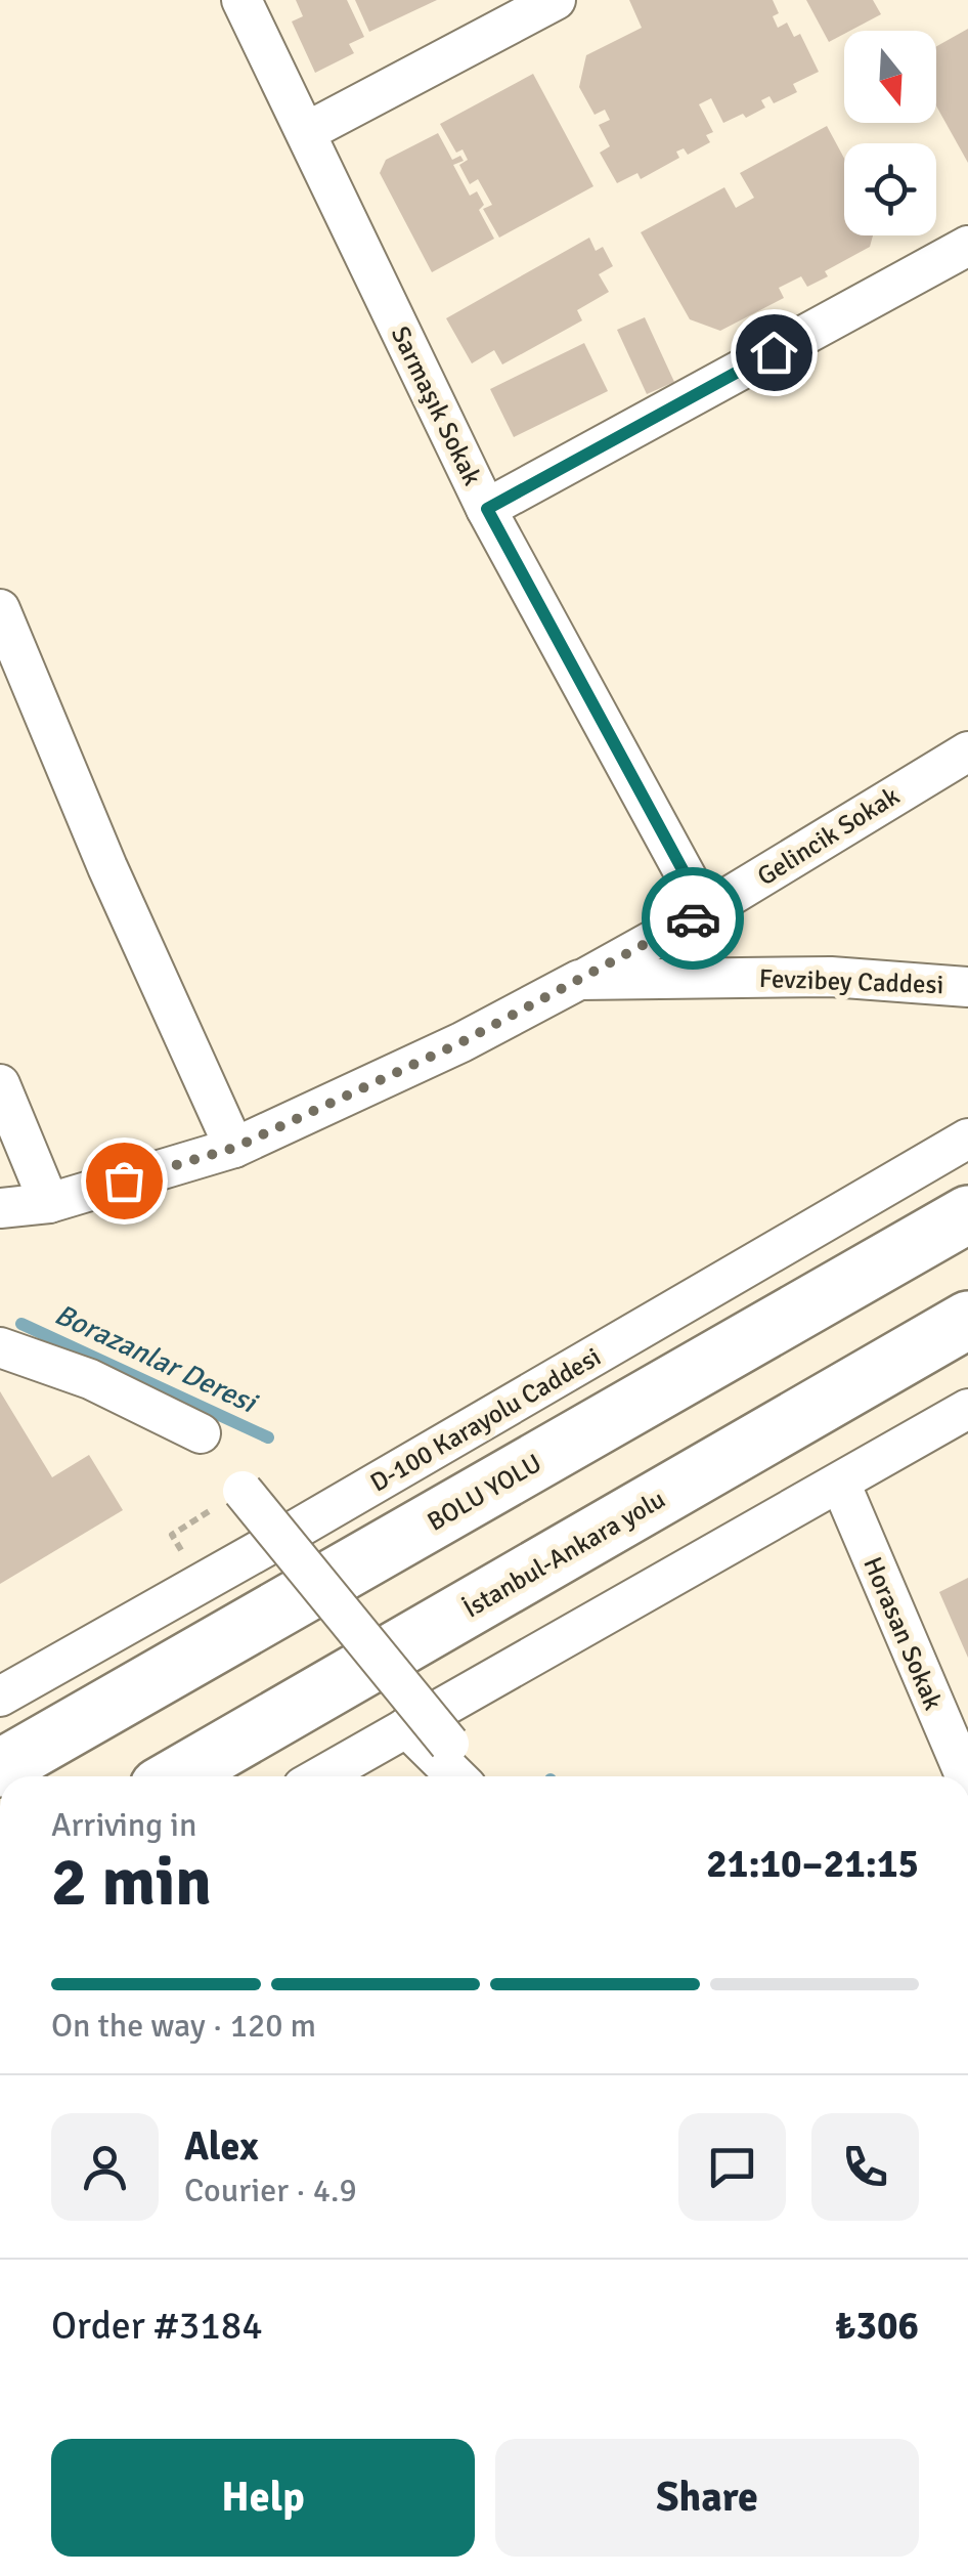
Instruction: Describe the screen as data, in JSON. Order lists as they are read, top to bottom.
{
  "streets": {
    "highway": ["BOLU YOLU", "İstanbul-Ankara yolu"],
    "street": [
      "Sarmaşık Sokak",
      "Gelincik Sokak",
      "Fevzibey Caddesi",
      "D-100 Karayolu Caddesi",
      "Horasan Sokak"
    ]
  },
  "crossings": [
    ["Sarmaşık Sokak", "Gelincik Sokak"],
    ["Gelincik Sokak", "Fevzibey Caddesi"]
  ],
  "water": ["Borazanlar Deresi"],
  "north": "bottom",
  "page": {
    "heading": ["2 min", "Arriving in", "21:10–21:15"],
    "panel": [
      "Alex",
      "Courier · 4.9",
      "Order #3184",
      "₺306"
    ],
    "bar": "On the way · 120 m",
    "buttons": ["Help", "Share"]
  }
}
